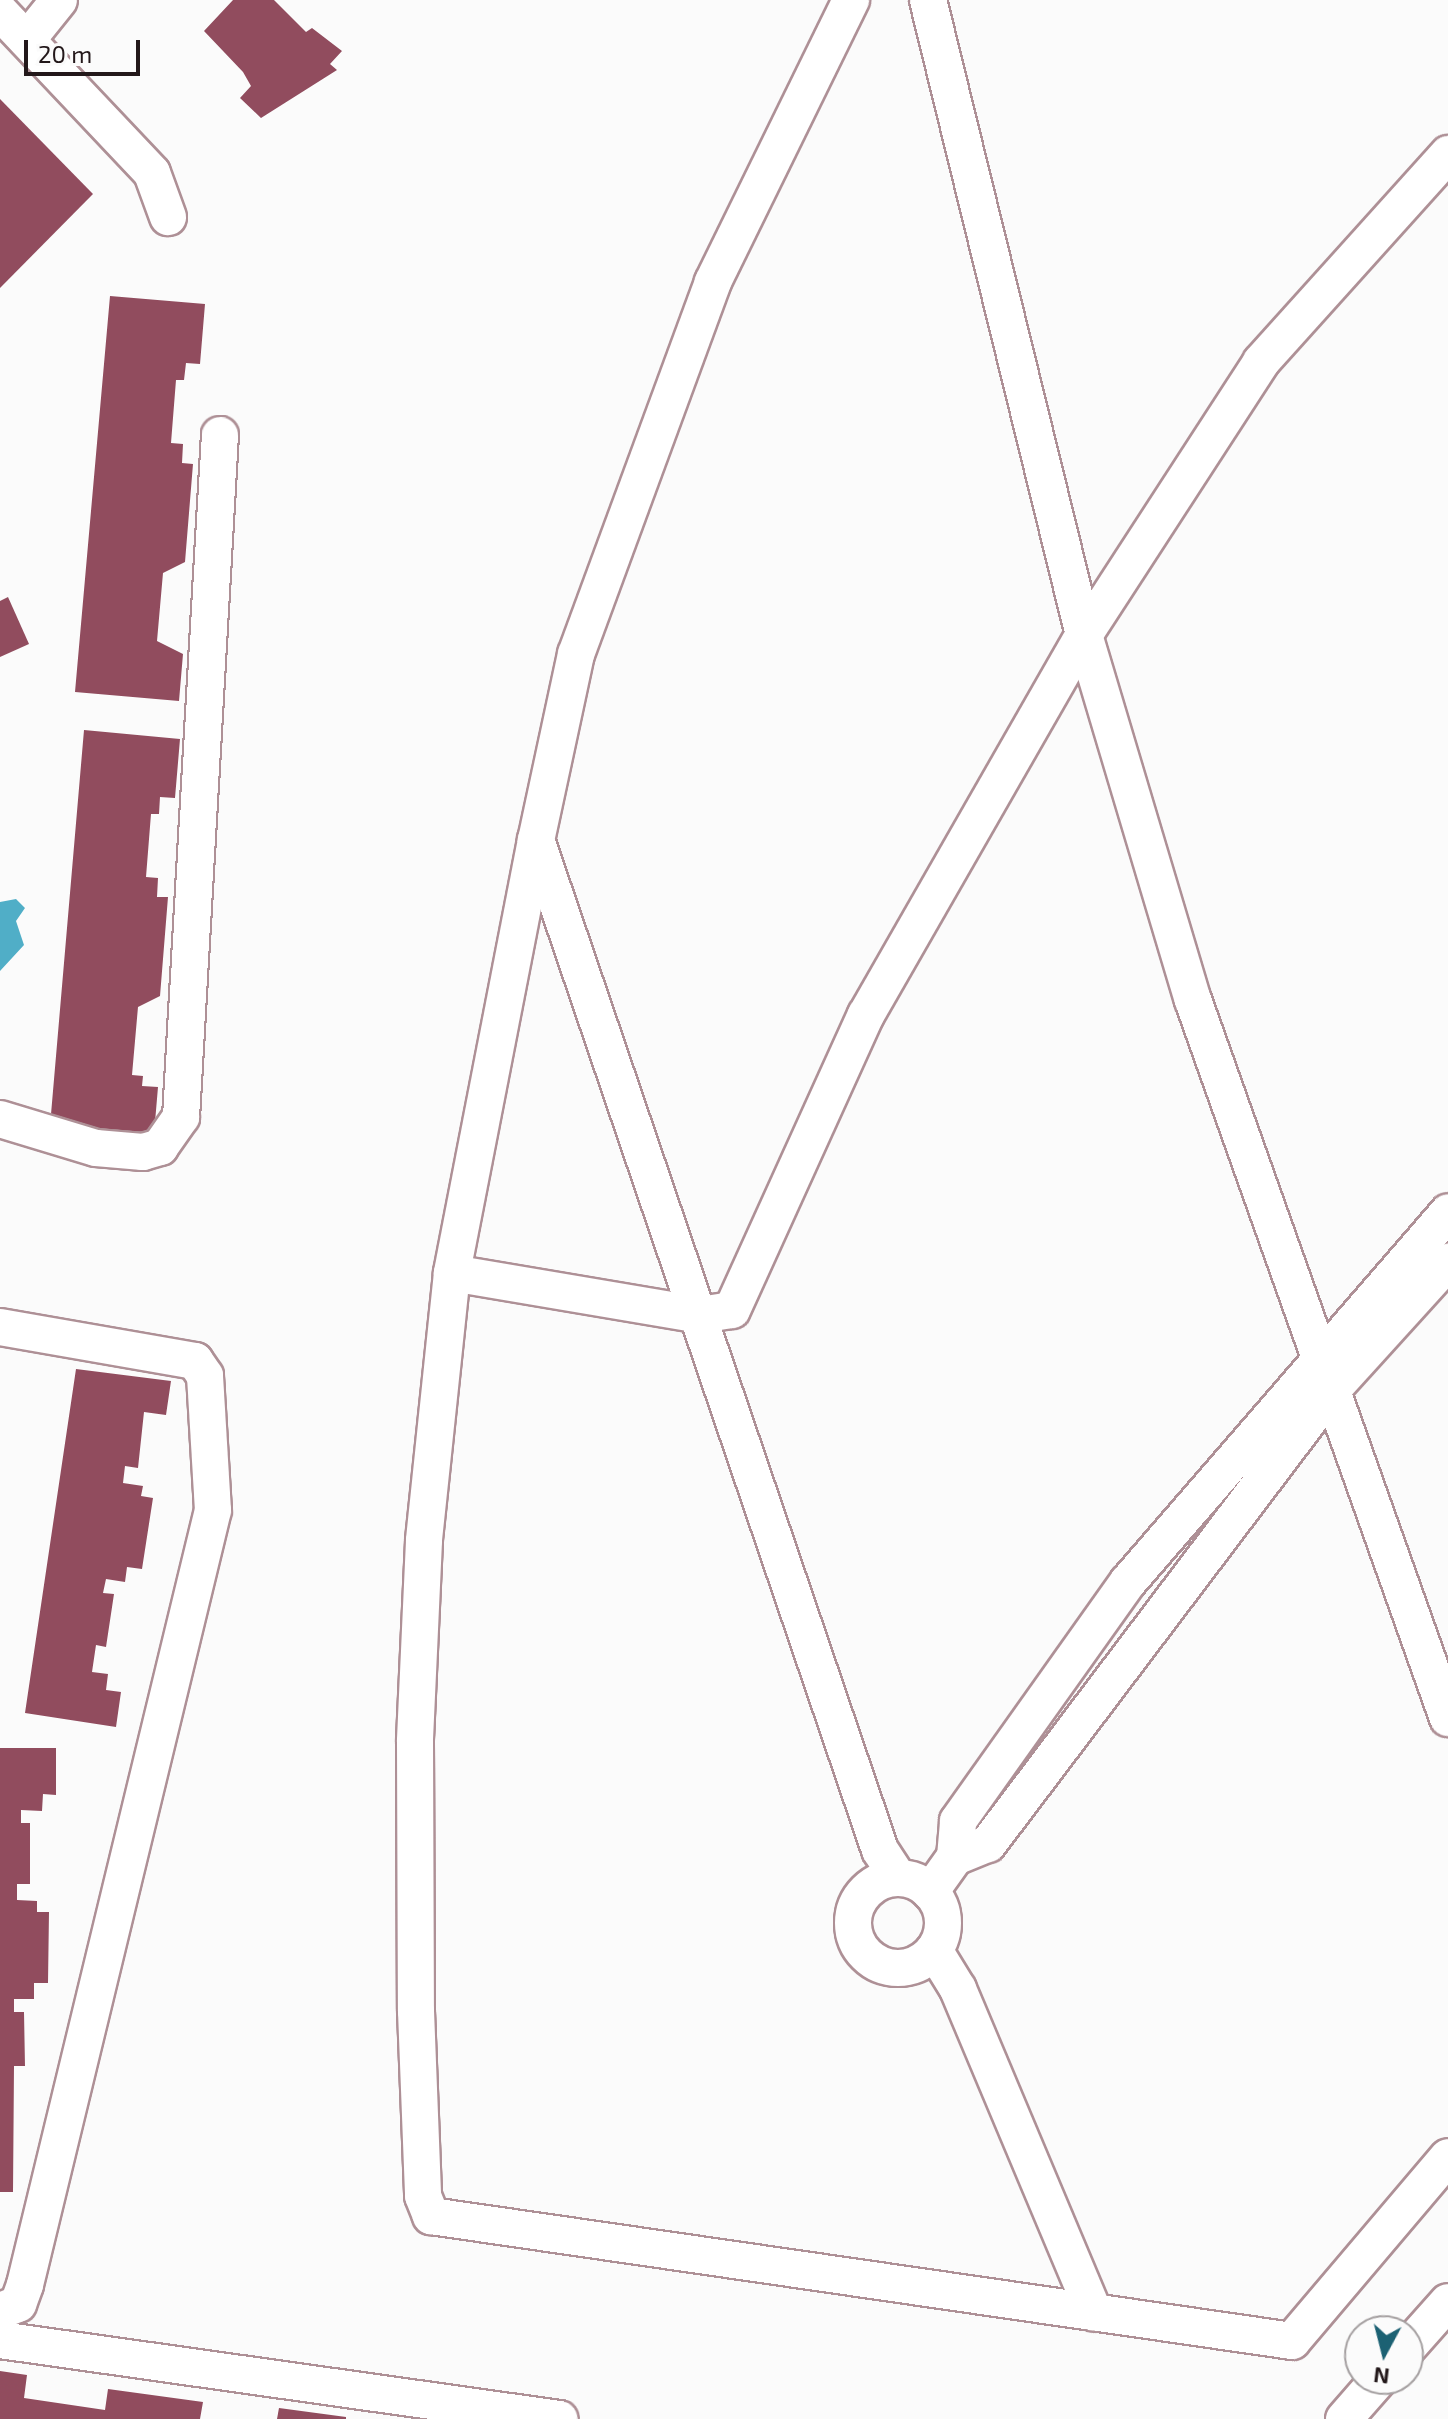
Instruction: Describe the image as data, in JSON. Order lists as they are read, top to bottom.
{
  "scale_bar": "20 m",
  "north": "bottom"
}
